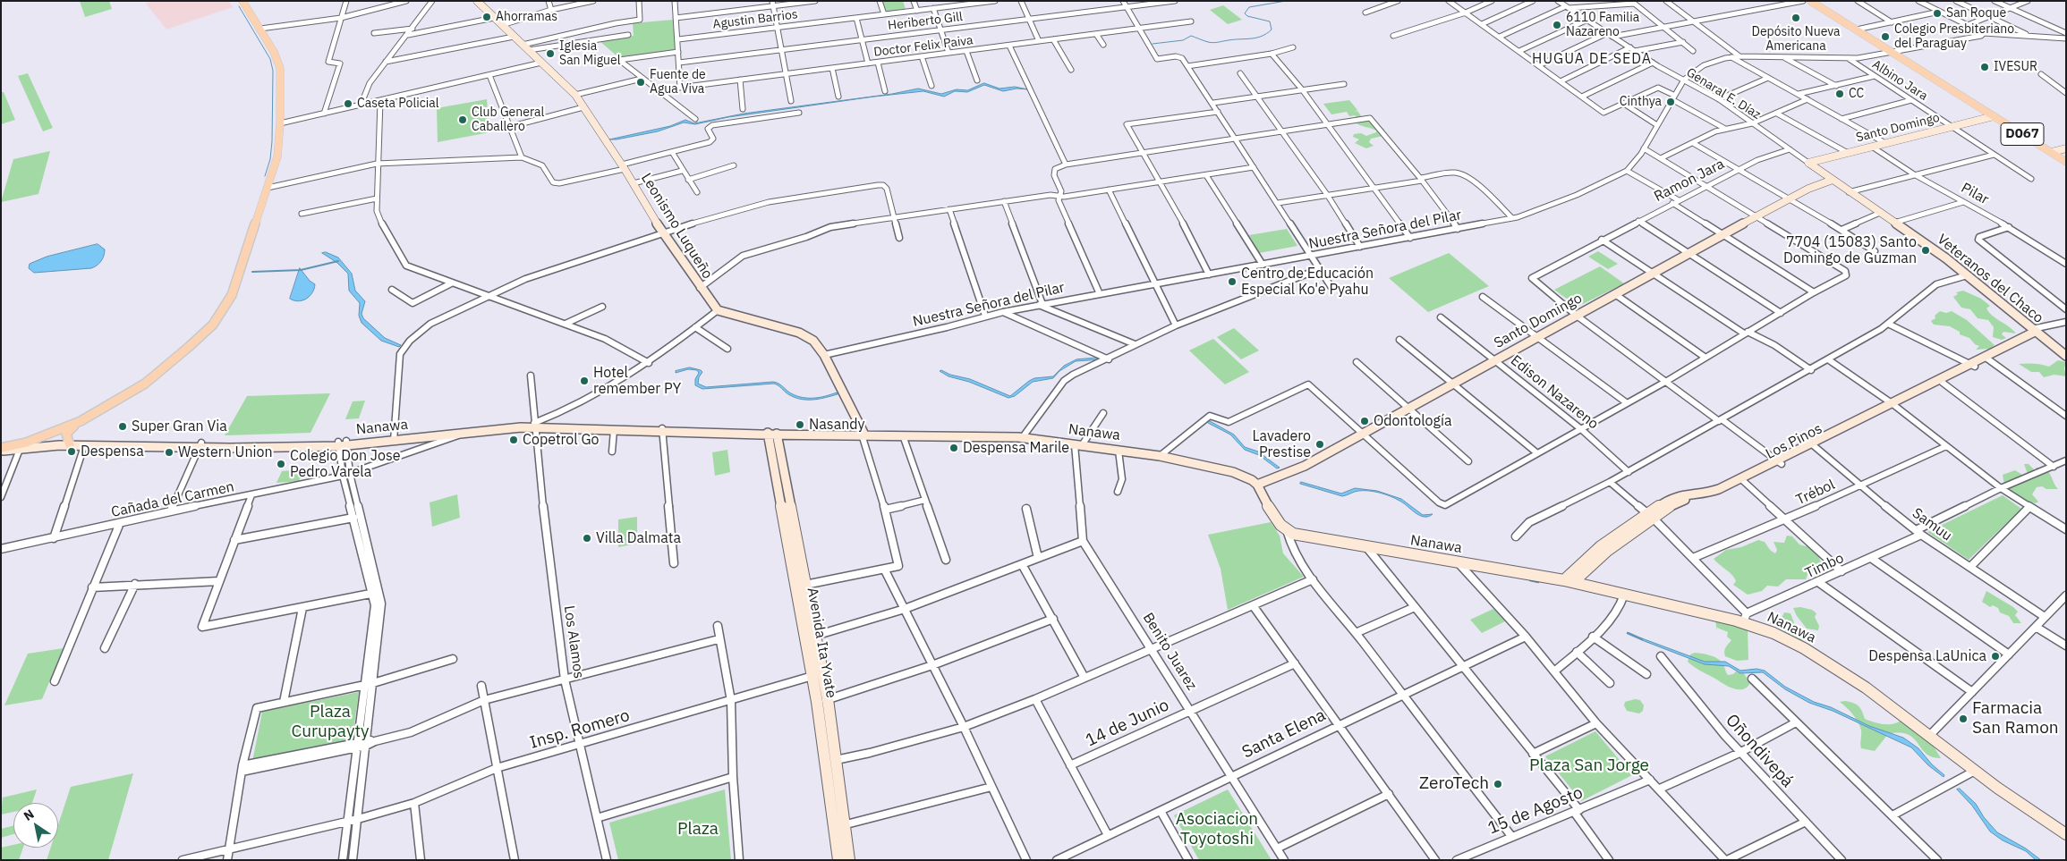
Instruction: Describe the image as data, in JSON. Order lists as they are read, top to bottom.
{
  "streets": {
    "main road": ["D067"],
    "street": [
      "Agustin Barrios",
      "Heriberto Gill",
      "Doctor Felix Paiva",
      "Albino Jara",
      "Genaral E. Díaz",
      "Santo Domingo",
      "Ramon Jara",
      "Pilar",
      "Leonismo Luqueño",
      "Nuestra Señora del Pilar",
      "Veteranos del Chaco",
      "Edison Nazareno",
      "Nanawa",
      "Los Pinos",
      "Trébol",
      "Cañada del Carmen",
      "Samuu",
      "Timbo",
      "Los Alamos",
      "Avenida Ita Yvate",
      "Benito Juarez",
      "14 de Junio",
      "Insp. Romero",
      "Santa Elena",
      "Oñondivepá",
      "15 de Agosto"
    ]
  },
  "crossings": [
    ["Albino Jara", "Santo Domingo"],
    ["Albino Jara", "Nuestra Señora del Pilar"],
    ["Genaral E. Díaz", "Santo Domingo"],
    ["Genaral E. Díaz", "Ramon Jara"],
    ["Genaral E. Díaz", "Nuestra Señora del Pilar"],
    ["Genaral E. Díaz", "Veteranos del Chaco"],
    ["Santo Domingo", "D067"],
    ["Santo Domingo", "Ramon Jara"],
    ["Santo Domingo", "Pilar"],
    ["Santo Domingo", "Veteranos del Chaco"],
    ["Santo Domingo", "Edison Nazareno"],
    ["Santo Domingo", "Nanawa"],
    ["D067", "Nuestra Señora del Pilar"],
    ["Veteranos del Chaco", "Los Pinos"],
    ["Nanawa", "Los Pinos"],
    ["Nanawa", "Cañada del Carmen"],
    ["Nanawa", "Timbo"],
    ["Nanawa", "Los Alamos"],
    ["Nanawa", "Avenida Ita Yvate"],
    ["Nanawa", "Benito Juarez"],
    ["Los Pinos", "Samuu"],
    ["Trébol", "Samuu"],
    ["Samuu", "Timbo"],
    ["Los Alamos", "Insp. Romero"],
    ["Avenida Ita Yvate", "Insp. Romero"],
    ["Benito Juarez", "14 de Junio"],
    ["Benito Juarez", "Santa Elena"]
  ],
  "districts": ["HUGUA DE SEDA"],
  "parks": [
    "Plaza Curupayty",
    "Plaza San Jorge",
    "Asociacion Toyotoshi",
    "Plaza"
  ],
  "places": [
    "San Roque",
    "Ahorramas",
    "Depósito Nueva Americana",
    "6110 Familia Nazareno",
    "Colegio Presbiteriano del Paraguay",
    "Iglesia San Miguel",
    "IVESUR",
    "Fuente de Agua Viva",
    "CC",
    "Cinthya",
    "Caseta Policial",
    "Club General Caballero",
    "7704 (15083) Santo Domingo de Guzman",
    "Centro de Educación Especial Ko'e Pyahu",
    "Hotel remember PY",
    "Odontología",
    "Nasandy",
    "Super Gran Via",
    "Copetrol Go",
    "Lavadero Prestise",
    "Despensa Marile",
    "Despensa",
    "Western Union",
    "Colegio Don Jose Pedro Varela",
    "Villa Dalmata",
    "Despensa LaUnica",
    "Farmacia San Ramon",
    "ZeroTech"
  ],
  "north": "top left"
}
